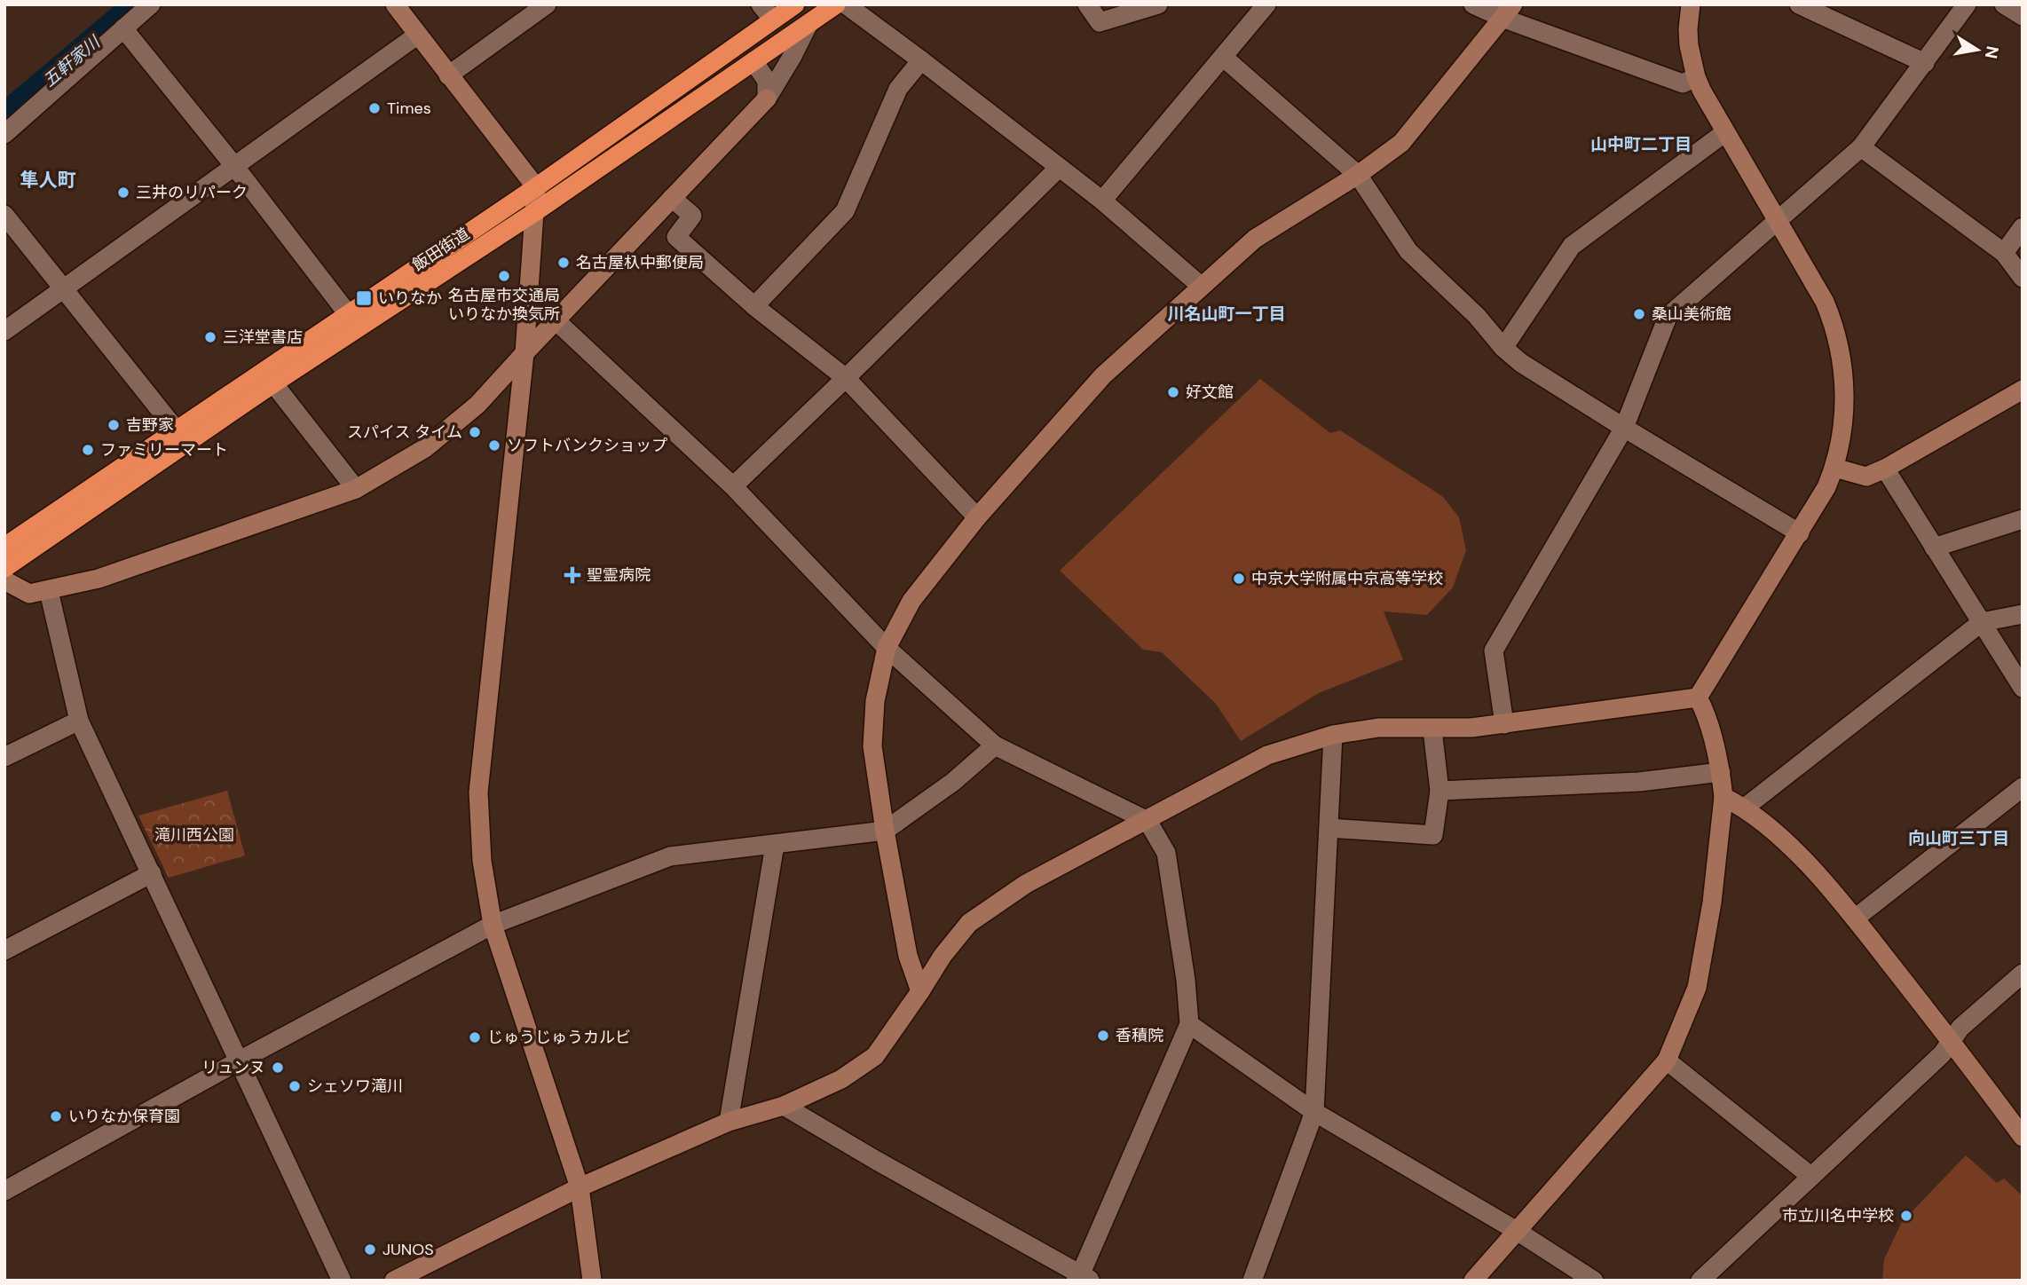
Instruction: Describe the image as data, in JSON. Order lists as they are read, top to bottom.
{
  "streets": {
    "highway": ["飯田街道"]
  },
  "districts": [
    "山中町二丁目",
    "隼人町",
    "川名山町一丁目",
    "向山町三丁目"
  ],
  "water": ["五軒家川"],
  "parks": ["滝川西公園"],
  "places": {
    "other": [
      "Times",
      "三井のリパーク",
      "名古屋杁中郵便局",
      "名古屋市交通局 いりなか換気所",
      "桑山美術館",
      "三洋堂書店",
      "好文館",
      "吉野家",
      "スパイス タイム",
      "ソフトバンクショップ",
      "ファミリーマート",
      "中京大学附属中京高等学校",
      "香積院",
      "じゅうじゅうカルビ",
      "リュンヌ",
      "シェソワ滝川",
      "いりなか保育園",
      "市立川名中学校",
      "JUNOS"
    ],
    "transit": ["いりなか"],
    "health": ["聖霊病院"]
  },
  "north": "right"
}
